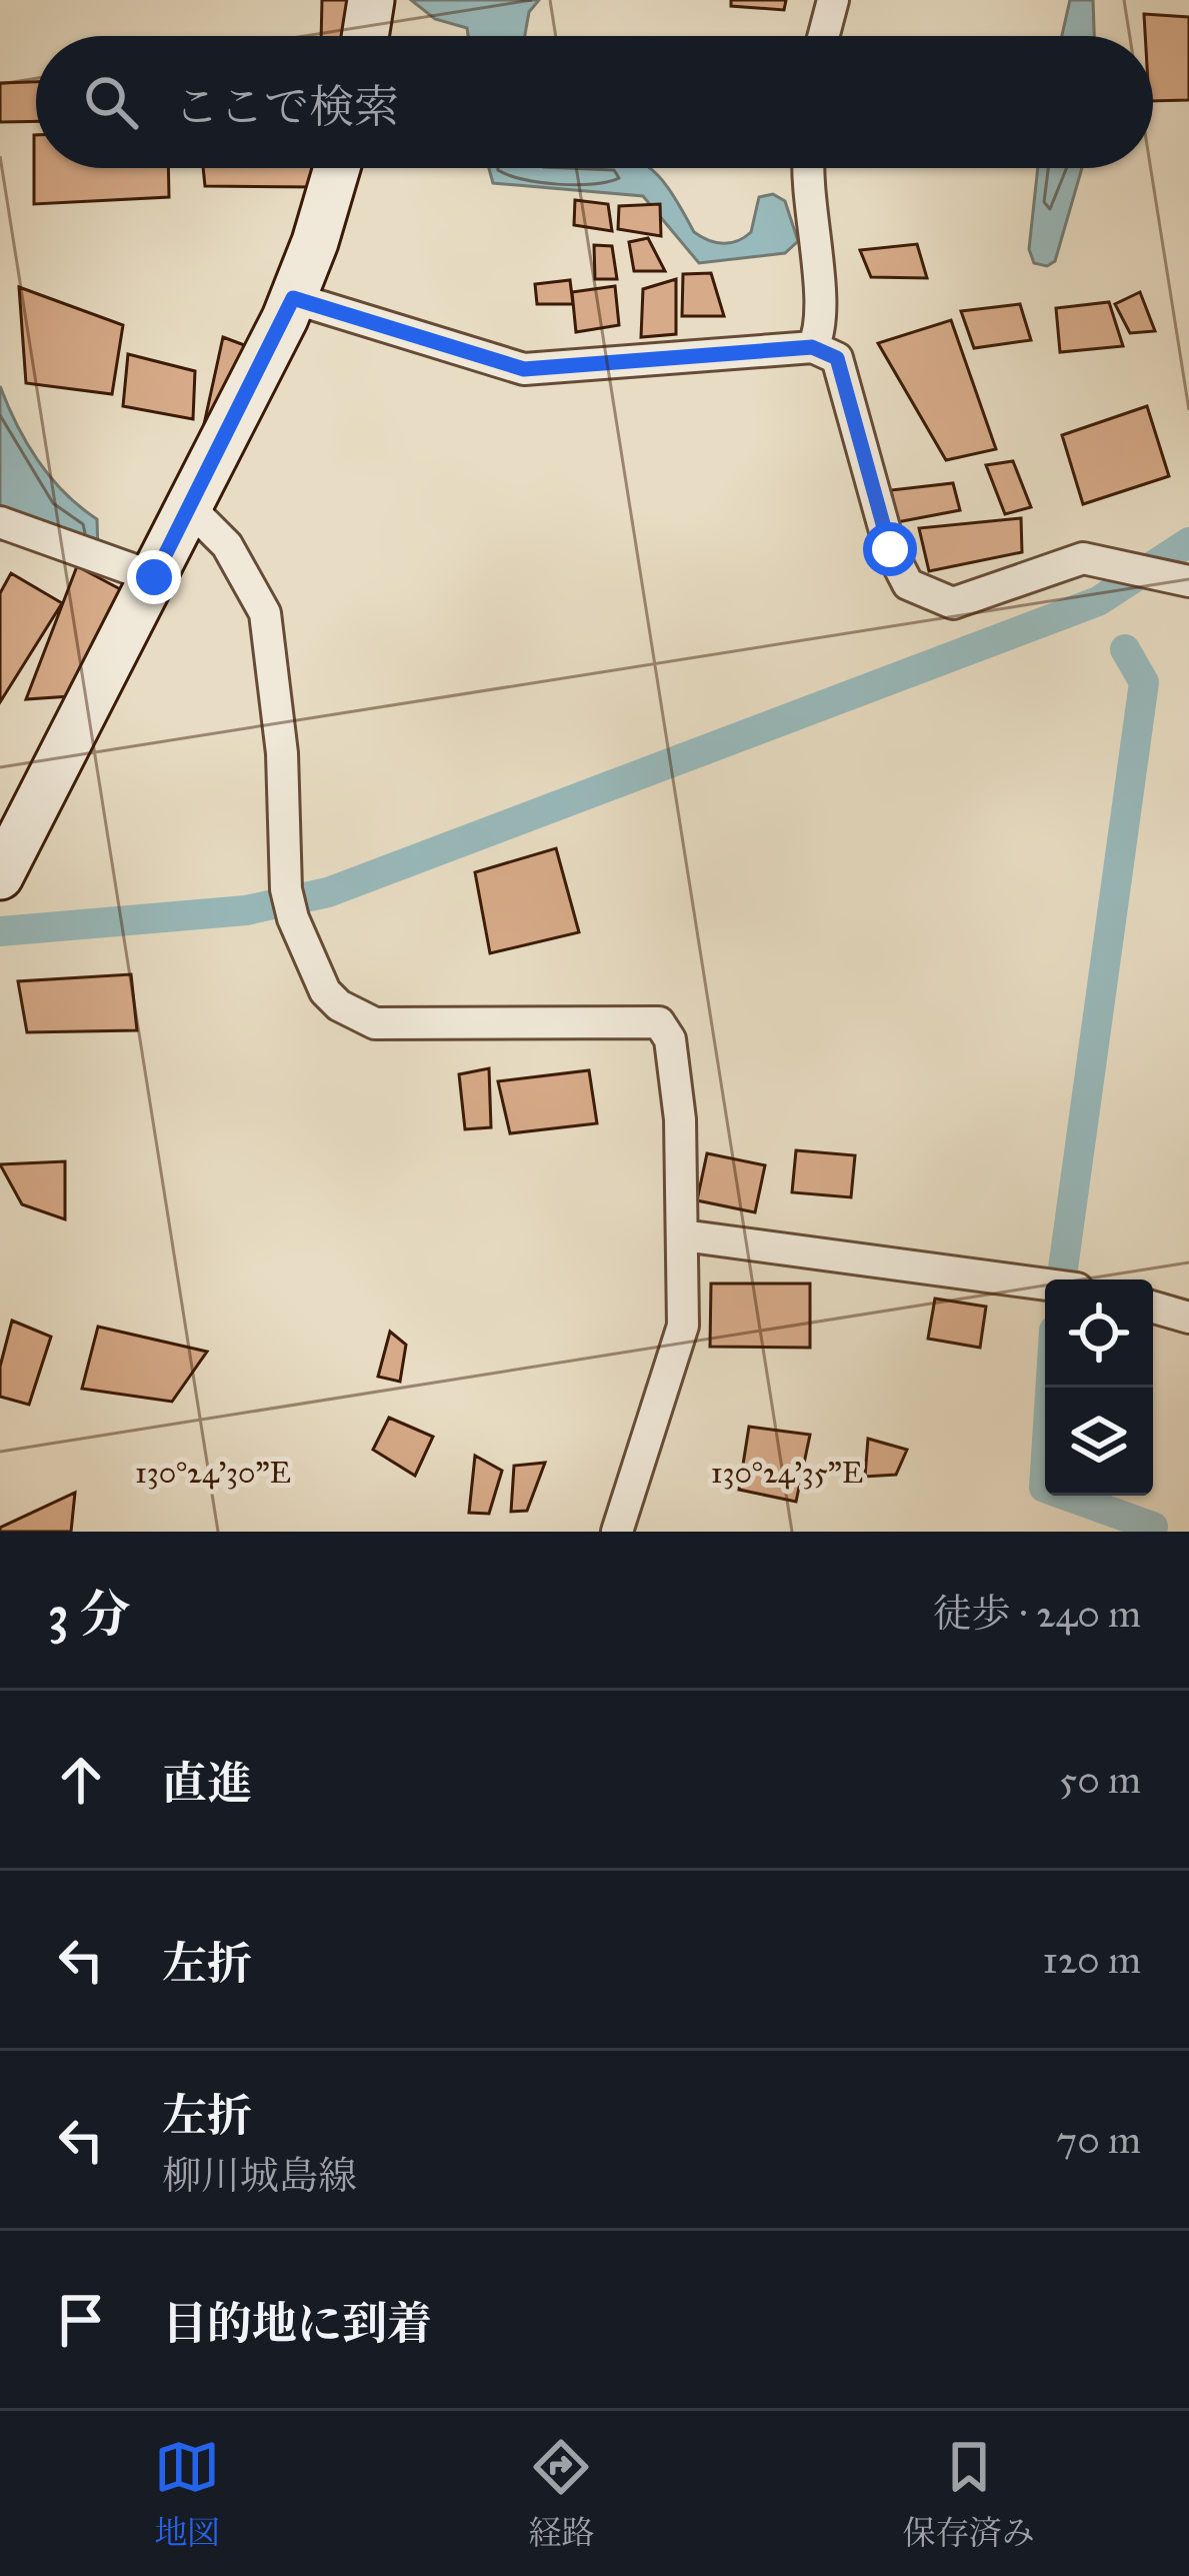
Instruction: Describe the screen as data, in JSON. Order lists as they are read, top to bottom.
{
  "page": {
    "search": "ここで検索",
    "heading": ["3 分", "徒歩 · 240 m"],
    "list": [
      ["直進", "50 m"],
      ["左折", "120 m"],
      ["左折", "柳川城島線", "70 m"],
      "目的地に到着"
    ],
    "nav": ["地図", "経路", "保存済み"]
  },
  "coordinates": ["130°24'30\"E", "130°24'35\"E"]
}
